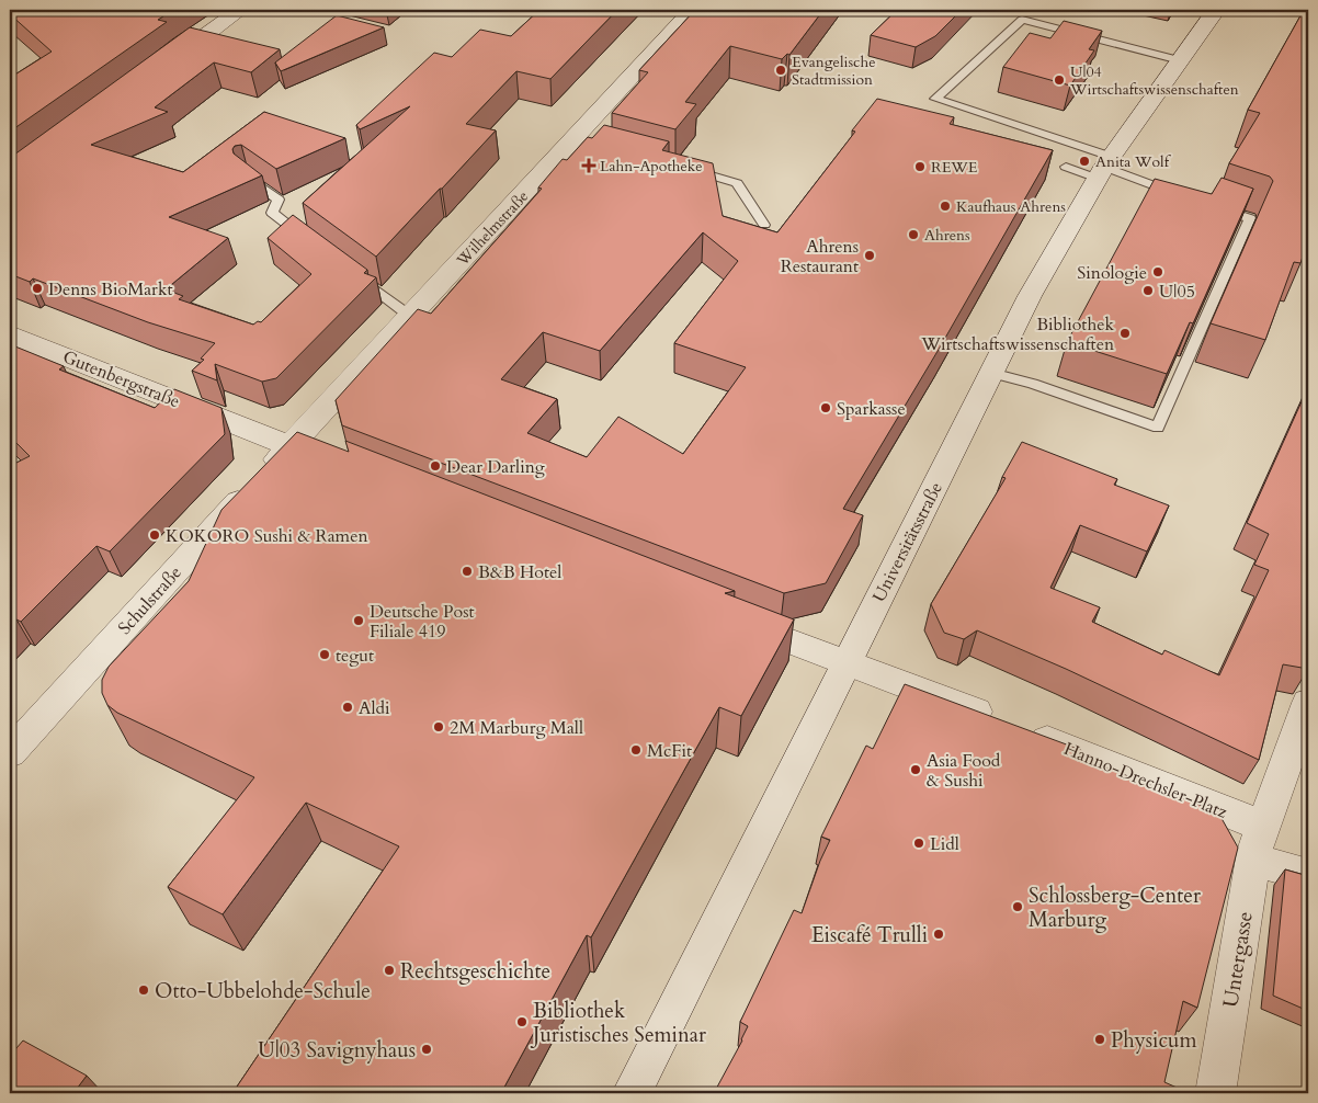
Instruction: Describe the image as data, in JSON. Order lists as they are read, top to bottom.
{
  "streets": {
    "street": [
      "Wilhelmstraße",
      "Gutenbergstraße",
      "Universitätsstraße",
      "Schulstraße",
      "Hanno-Drechsler-Platz",
      "Untergasse"
    ]
  },
  "crossings": [
    ["Wilhelmstraße", "Gutenbergstraße"],
    ["Wilhelmstraße", "Schulstraße"],
    ["Gutenbergstraße", "Schulstraße"],
    ["Universitätsstraße", "Hanno-Drechsler-Platz"],
    ["Hanno-Drechsler-Platz", "Untergasse"]
  ],
  "places": {
    "other": [
      "Evangelische Stadtmission",
      "U|04 Wirtschaftswissenschaften",
      "Anita Wolf",
      "REWE",
      "Kaufhaus Ahrens",
      "Ahrens",
      "Ahrens Restaurant",
      "Sinologie",
      "Denns BioMarkt",
      "U|05",
      "Bibliothek Wirtschaftswissenschaften",
      "Sparkasse",
      "Dear Darling",
      "KOKORO Sushi & Ramen",
      "B&B Hotel",
      "Deutsche Post Filiale 419",
      "tegut",
      "Aldi",
      "2M Marburg Mall",
      "McFit",
      "Asia Food & Sushi",
      "Lidl",
      "Schlossberg-Center Marburg",
      "Eiscafé Trulli",
      "Rechtsgeschichte",
      "Otto-Ubbelohde-Schule",
      "Bibliothek Juristisches Seminar",
      "Physicum",
      "U|03 Savignyhaus"
    ],
    "health": ["Lahn-Apotheke"]
  }
}
